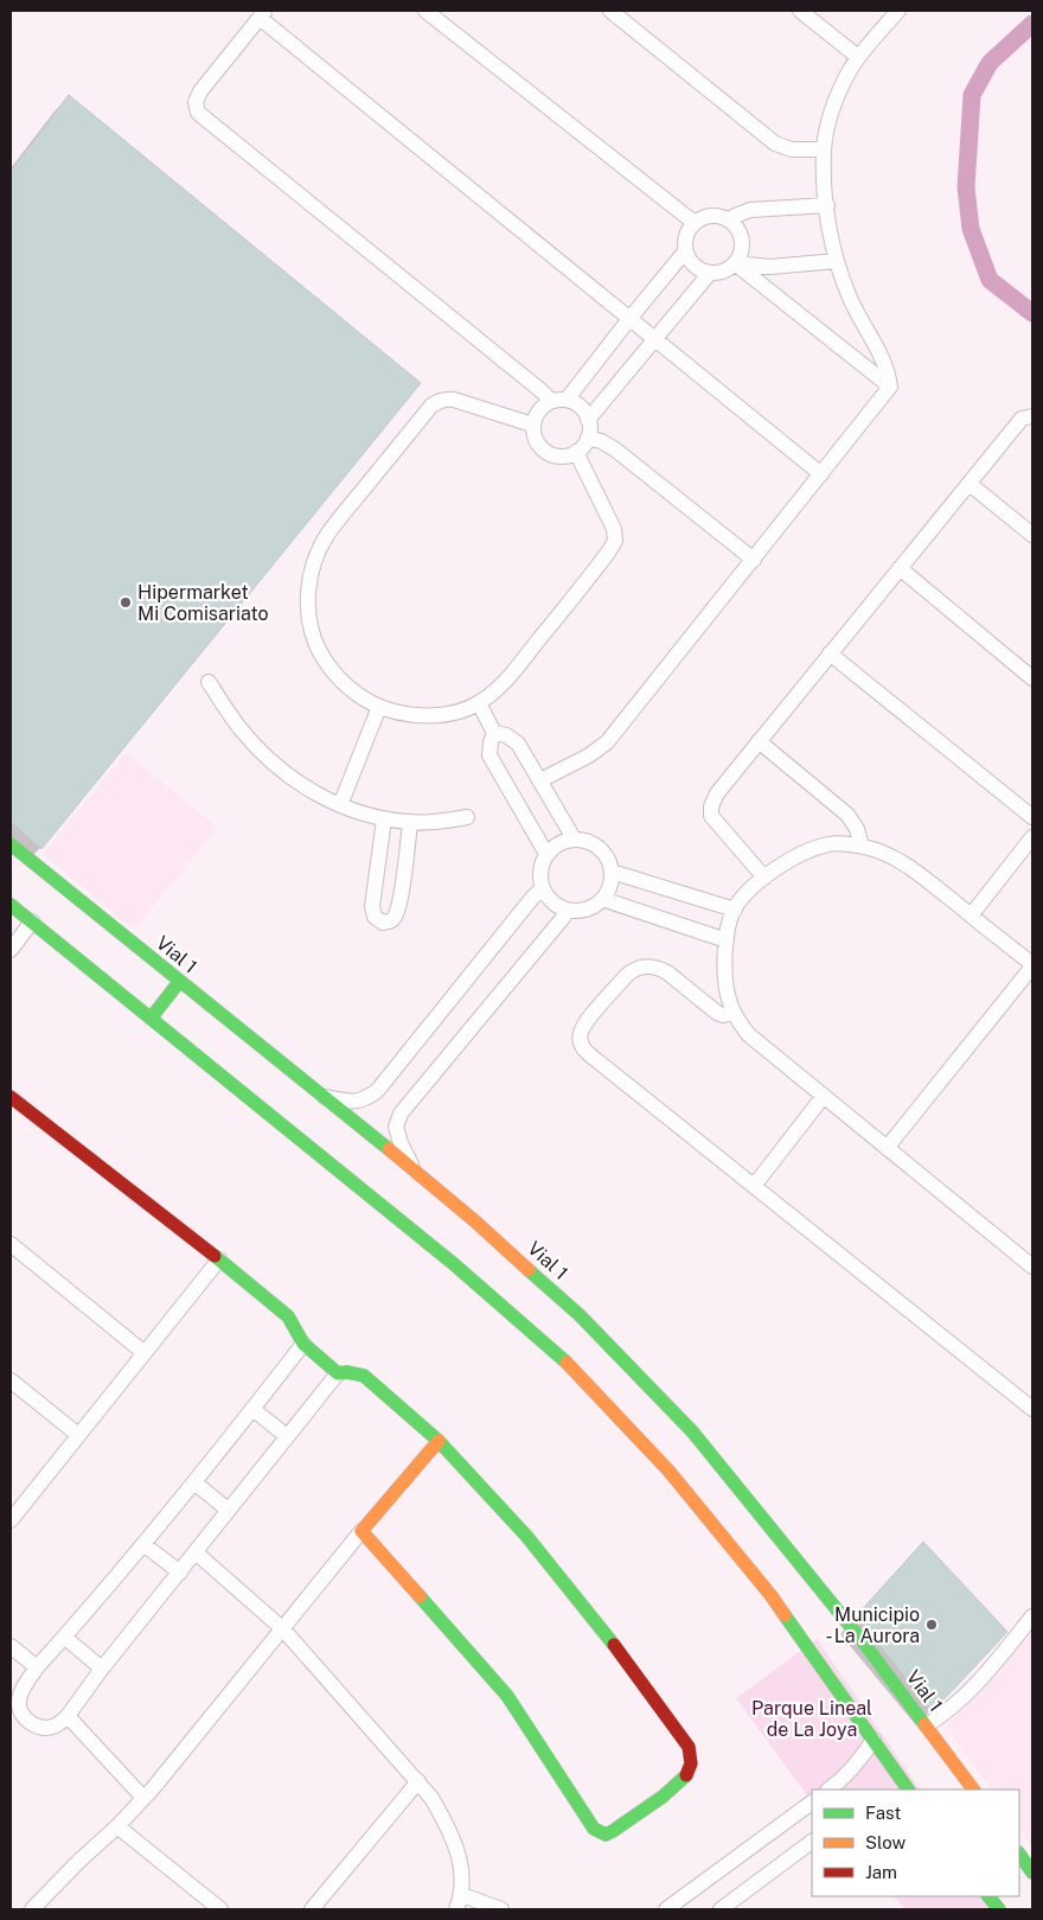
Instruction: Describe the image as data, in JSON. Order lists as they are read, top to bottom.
{
  "streets": {
    "street": ["Vial 1"]
  },
  "parks": ["Parque Lineal de La Joya"],
  "places": ["Hipermarket Mi Comisariato", "Municipio - La Aurora"],
  "legend": ["Fast", "Slow", "Jam"]
}
